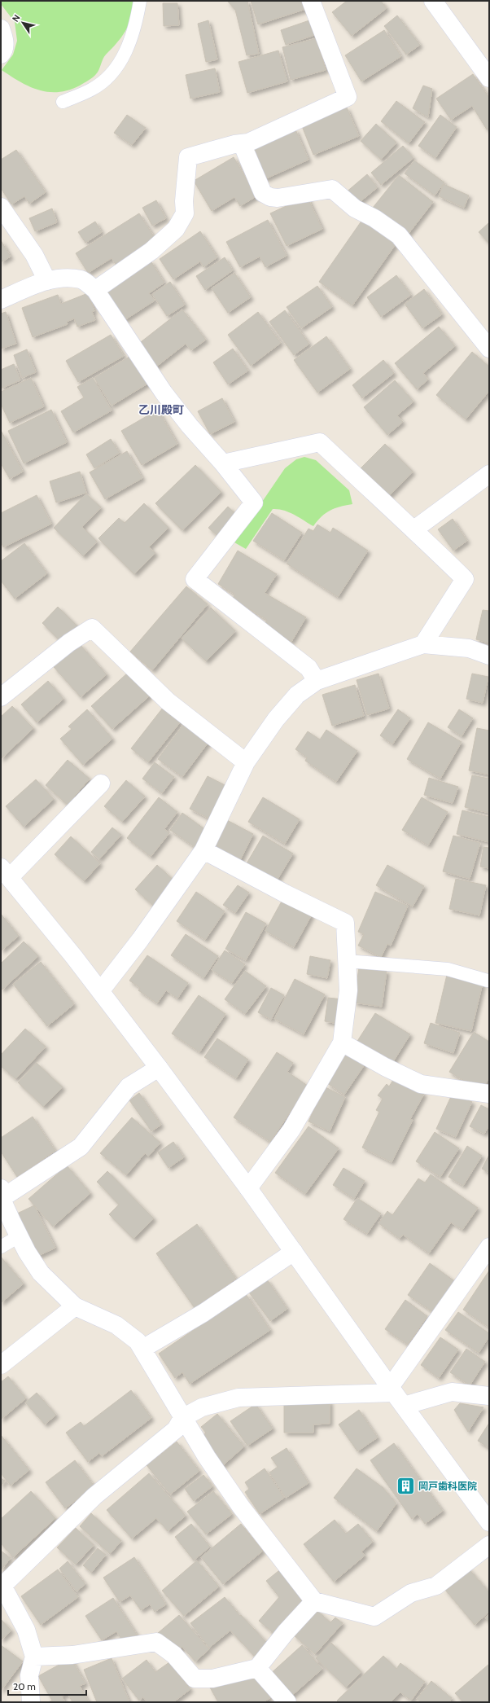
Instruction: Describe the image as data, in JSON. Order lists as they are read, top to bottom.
{
  "districts": ["乙川殿町"],
  "places": {
    "building": ["岡戸歯科医院"]
  },
  "scale_bar": "20 m",
  "north": "top left"
}
